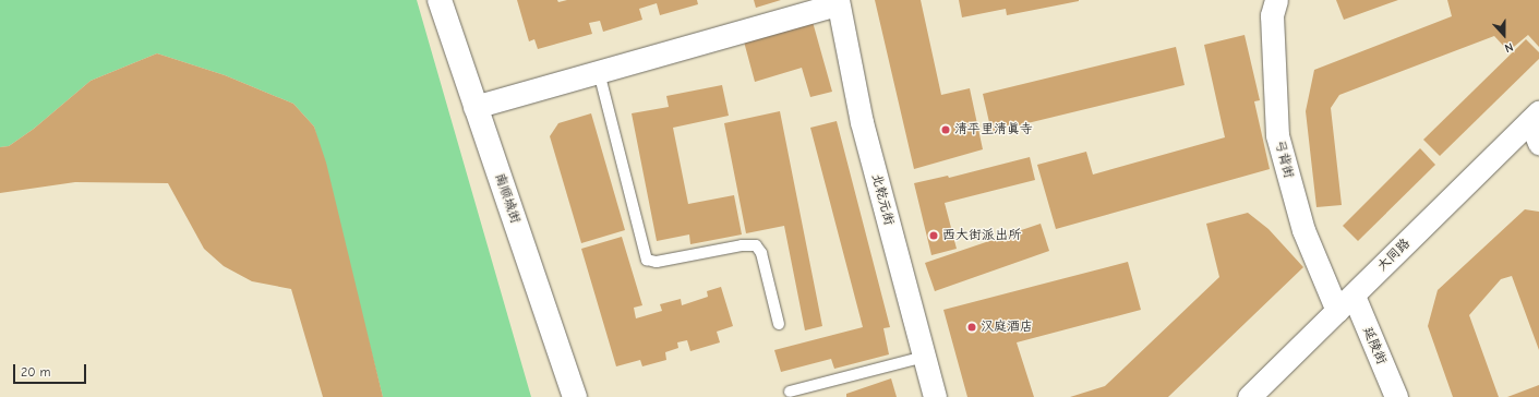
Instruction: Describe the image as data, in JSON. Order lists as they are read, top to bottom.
{
  "streets": {
    "street": [
      "弓背街",
      "南顺城街",
      "北乾元街",
      "大同路",
      "延陵街"
    ]
  },
  "crossings": [
    ["弓背街", "大同路"],
    ["弓背街", "延陵街"],
    ["大同路", "延陵街"]
  ],
  "places": ["清平里清真寺", "西大街派出所", "汉庭酒店"],
  "scale_bar": "20 m",
  "north": "bottom"
}
